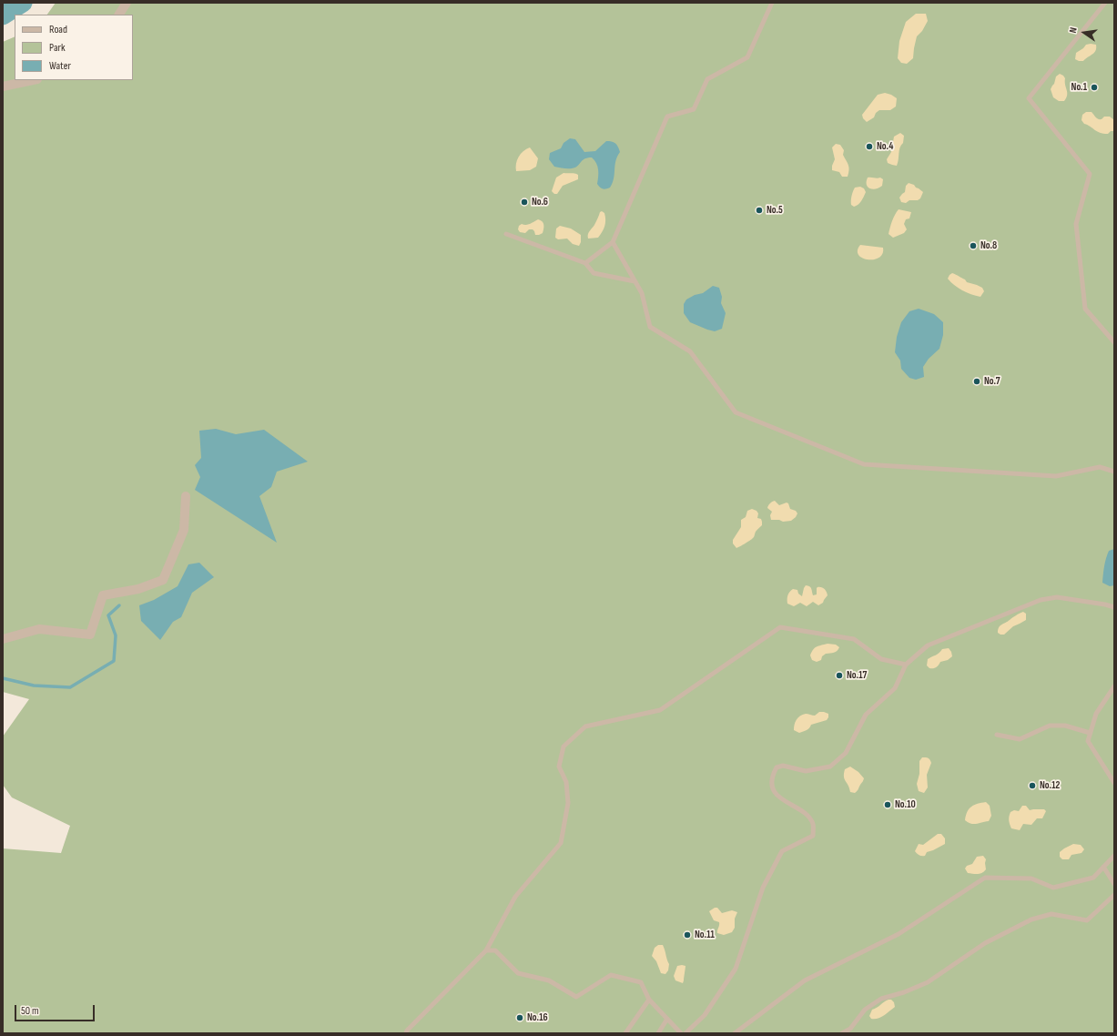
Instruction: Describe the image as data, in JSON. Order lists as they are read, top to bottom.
{
  "places": [
    "No.1",
    "No.4",
    "No.6",
    "No.5",
    "No.8",
    "No.7",
    "No.17",
    "No.12",
    "No.10",
    "No.11",
    "No.16"
  ],
  "legend": ["Road", "Park", "Water"],
  "scale_bar": "50 m",
  "north": "left"
}
